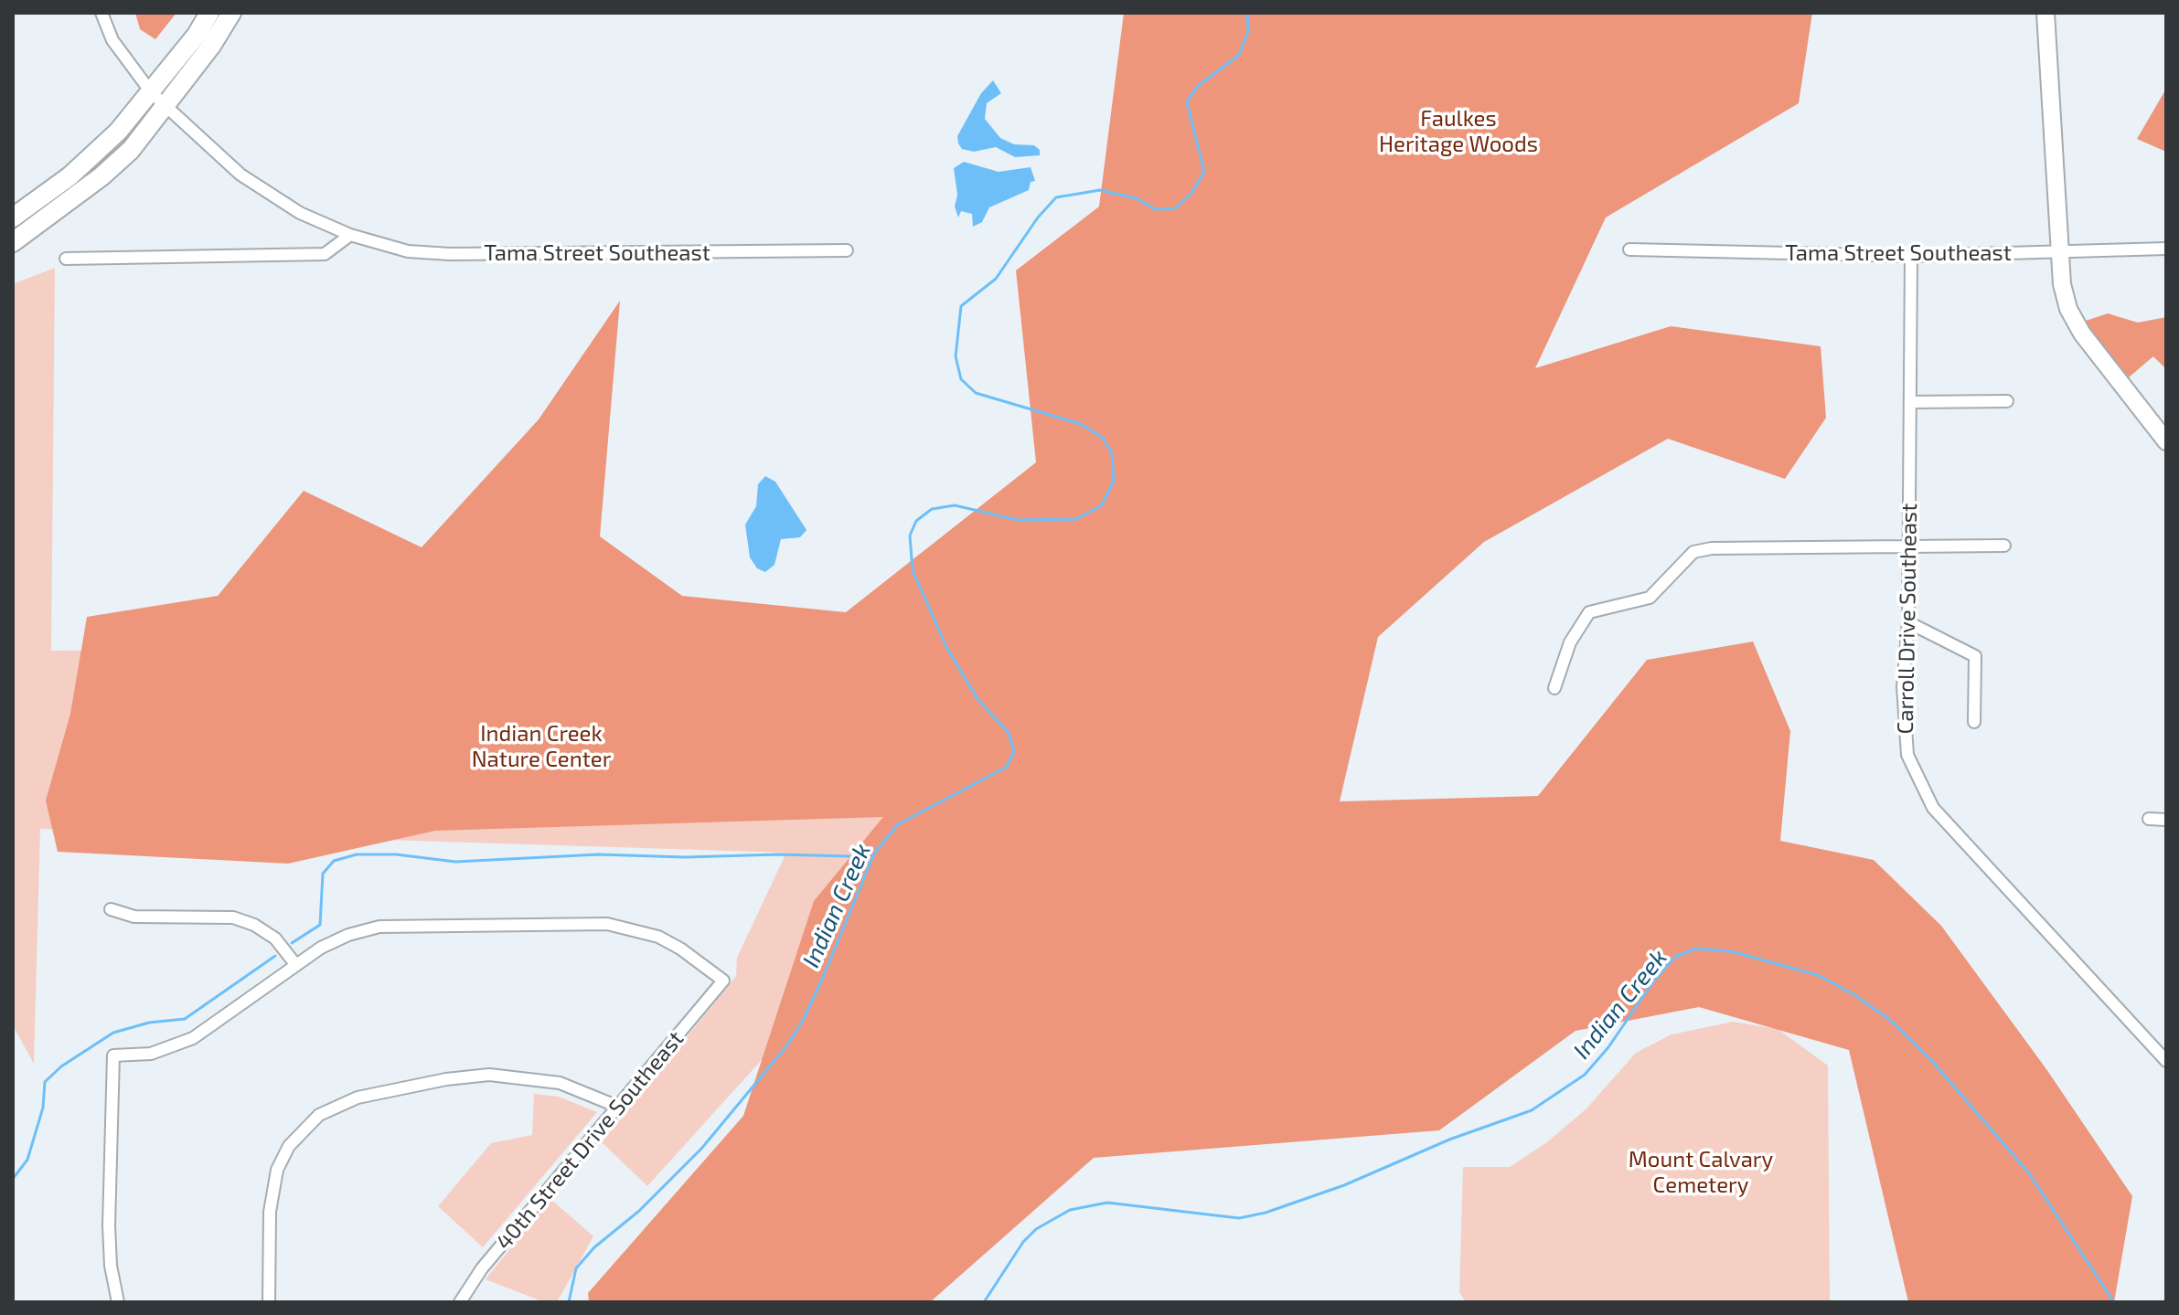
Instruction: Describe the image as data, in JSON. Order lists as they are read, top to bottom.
{
  "streets": {
    "street": ["Tama Street Southeast", "Carroll Drive Southeast", "40th Street Drive Southeast"]
  },
  "crossings": [
    ["Tama Street Southeast", "Carroll Drive Southeast"]
  ],
  "water": ["Indian Creek"],
  "parks": ["Faulkes Heritage Woods", "Indian Creek Nature Center", "Mount Calvary Cemetery"]
}
